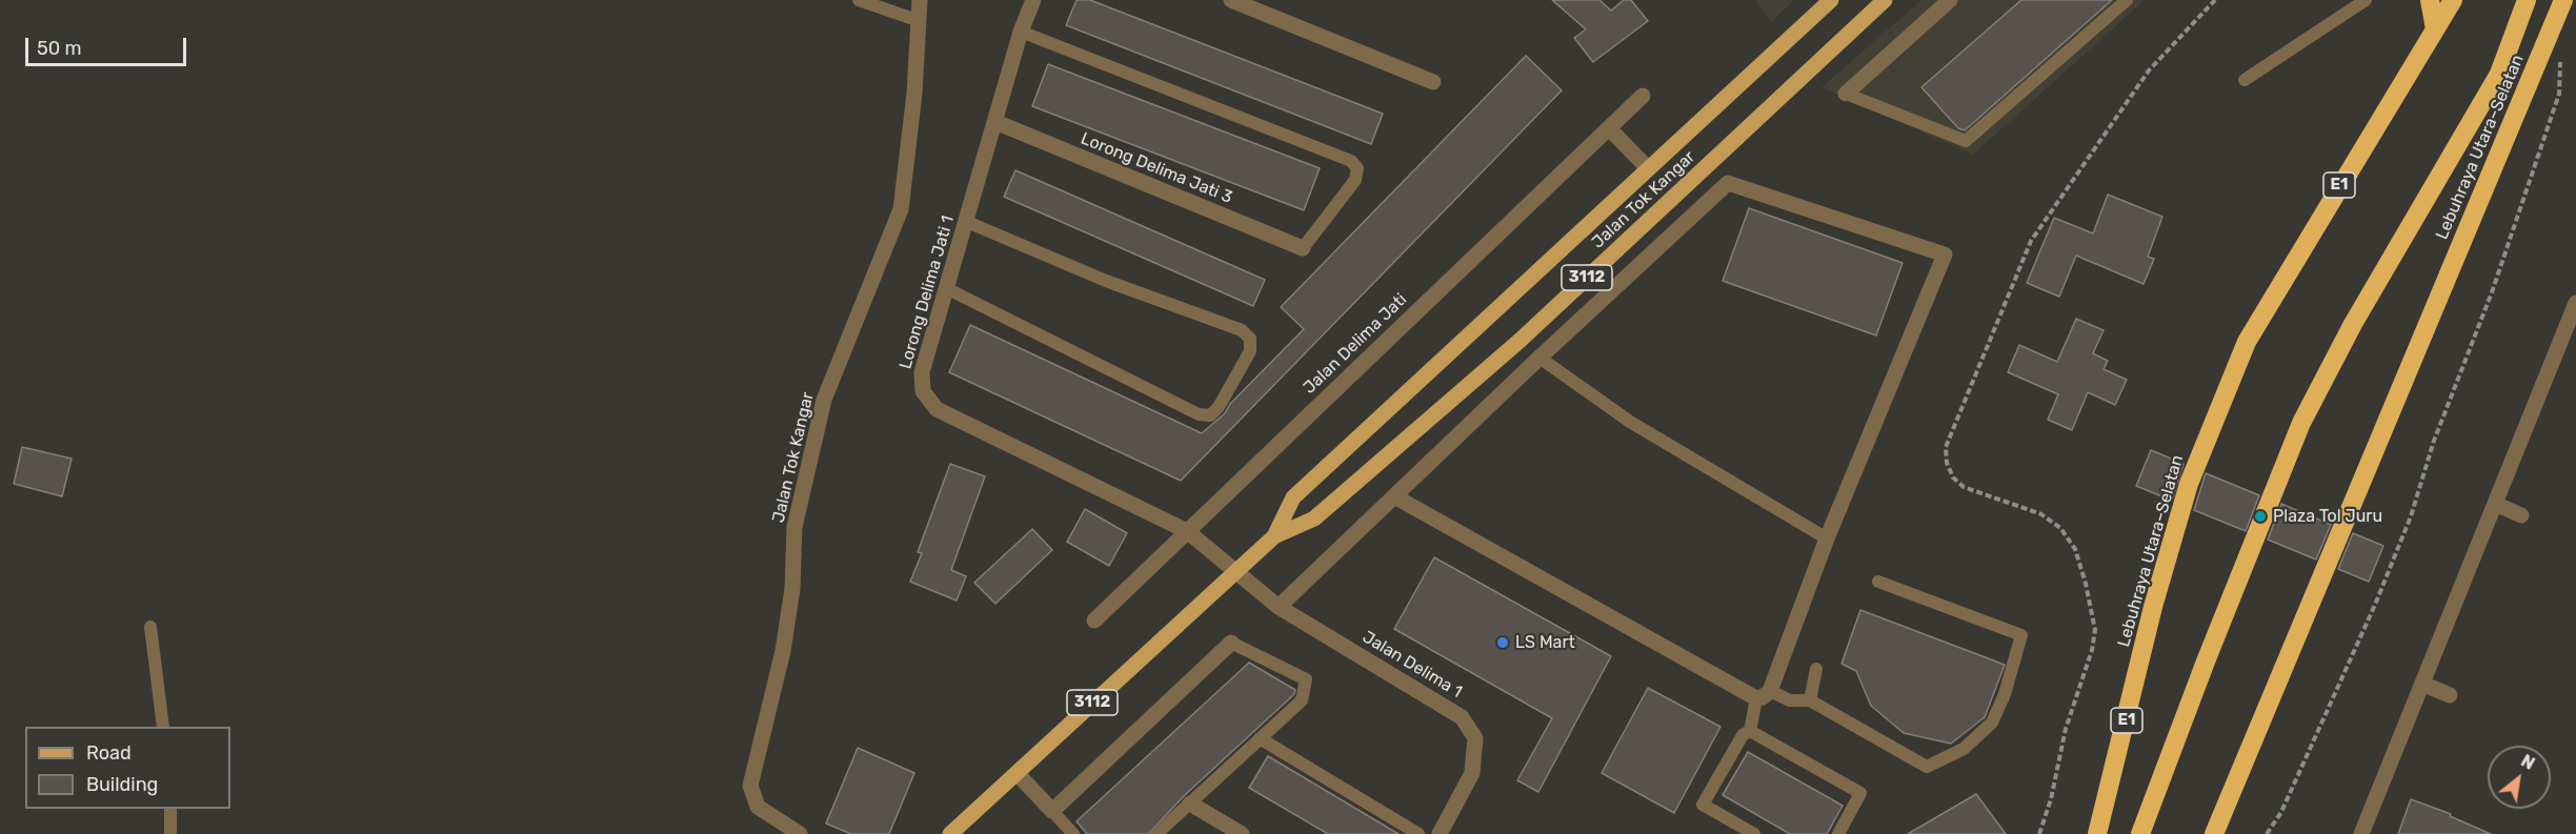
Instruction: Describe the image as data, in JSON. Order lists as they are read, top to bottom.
{
  "streets": {
    "highway": ["Lebuhraya Utara–Selatan", "E1"],
    "main road": ["Jalan Tok Kangar", "3112"],
    "street": [
      "Lorong Delima Jati 3",
      "Lorong Delima Jati 1",
      "Jalan Delima Jati",
      "Jalan Delima 1"
    ]
  },
  "crossings": [
    ["Lorong Delima Jati 3", "Lorong Delima Jati 1"],
    ["Jalan Tok Kangar", "Lorong Delima Jati 1"],
    ["Jalan Tok Kangar", "Jalan Delima 1"],
    ["Lorong Delima Jati 1", "Jalan Delima Jati"],
    ["Lorong Delima Jati 1", "Jalan Delima 1"]
  ],
  "places": ["Plaza Tol Juru", "LS Mart"],
  "legend": ["Road", "Building"],
  "scale_bar": "50 m",
  "north": "top right"
}
